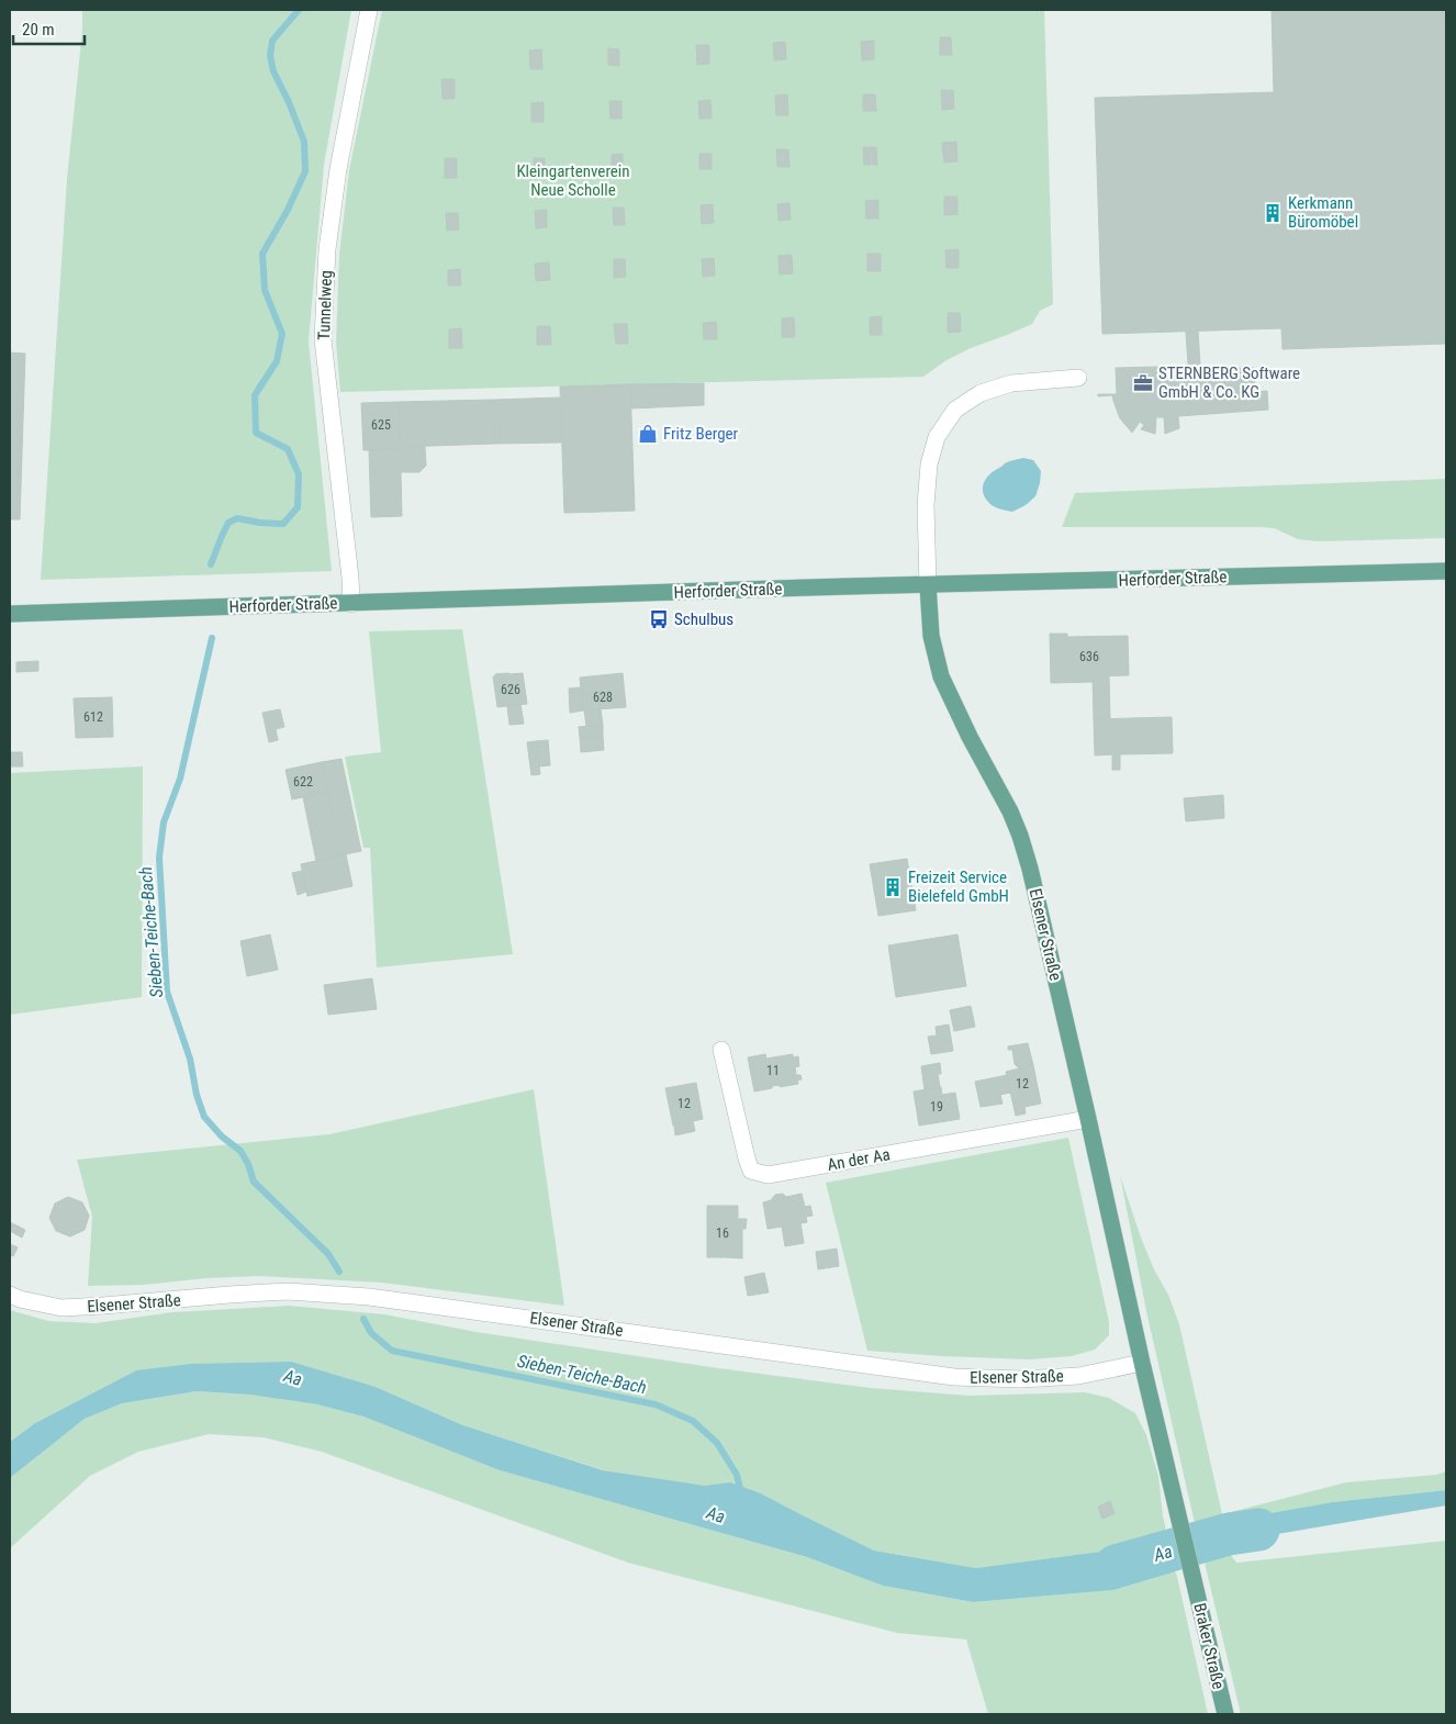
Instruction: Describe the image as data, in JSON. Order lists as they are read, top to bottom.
{
  "streets": {
    "main road": ["Herforder Straße", "Elsener Straße", "Braker Straße"],
    "street": ["Tunnelweg", "An der Aa"]
  },
  "crossings": [
    ["Tunnelweg", "Herforder Straße"],
    ["Herforder Straße", "Elsener Straße"],
    ["Elsener Straße", "An der Aa"],
    ["Elsener Straße", "Braker Straße"]
  ],
  "water": ["Sieben-Teiche-Bach", "Aa"],
  "parks": ["Kleingartenverein Neue Scholle"],
  "places": {
    "building": ["Kerkmann Büromöbel", "Freizeit Service Bielefeld GmbH"],
    "office": ["STERNBERG Software GmbH & Co. KG"],
    "shop": ["Fritz Berger"],
    "bus stop": ["Schulbus"]
  },
  "house_numbers": [
    "625",
    "636",
    "626",
    "628",
    "612",
    "622",
    "11",
    "12",
    "12",
    "19",
    "16"
  ],
  "scale_bar": "20 m"
}
